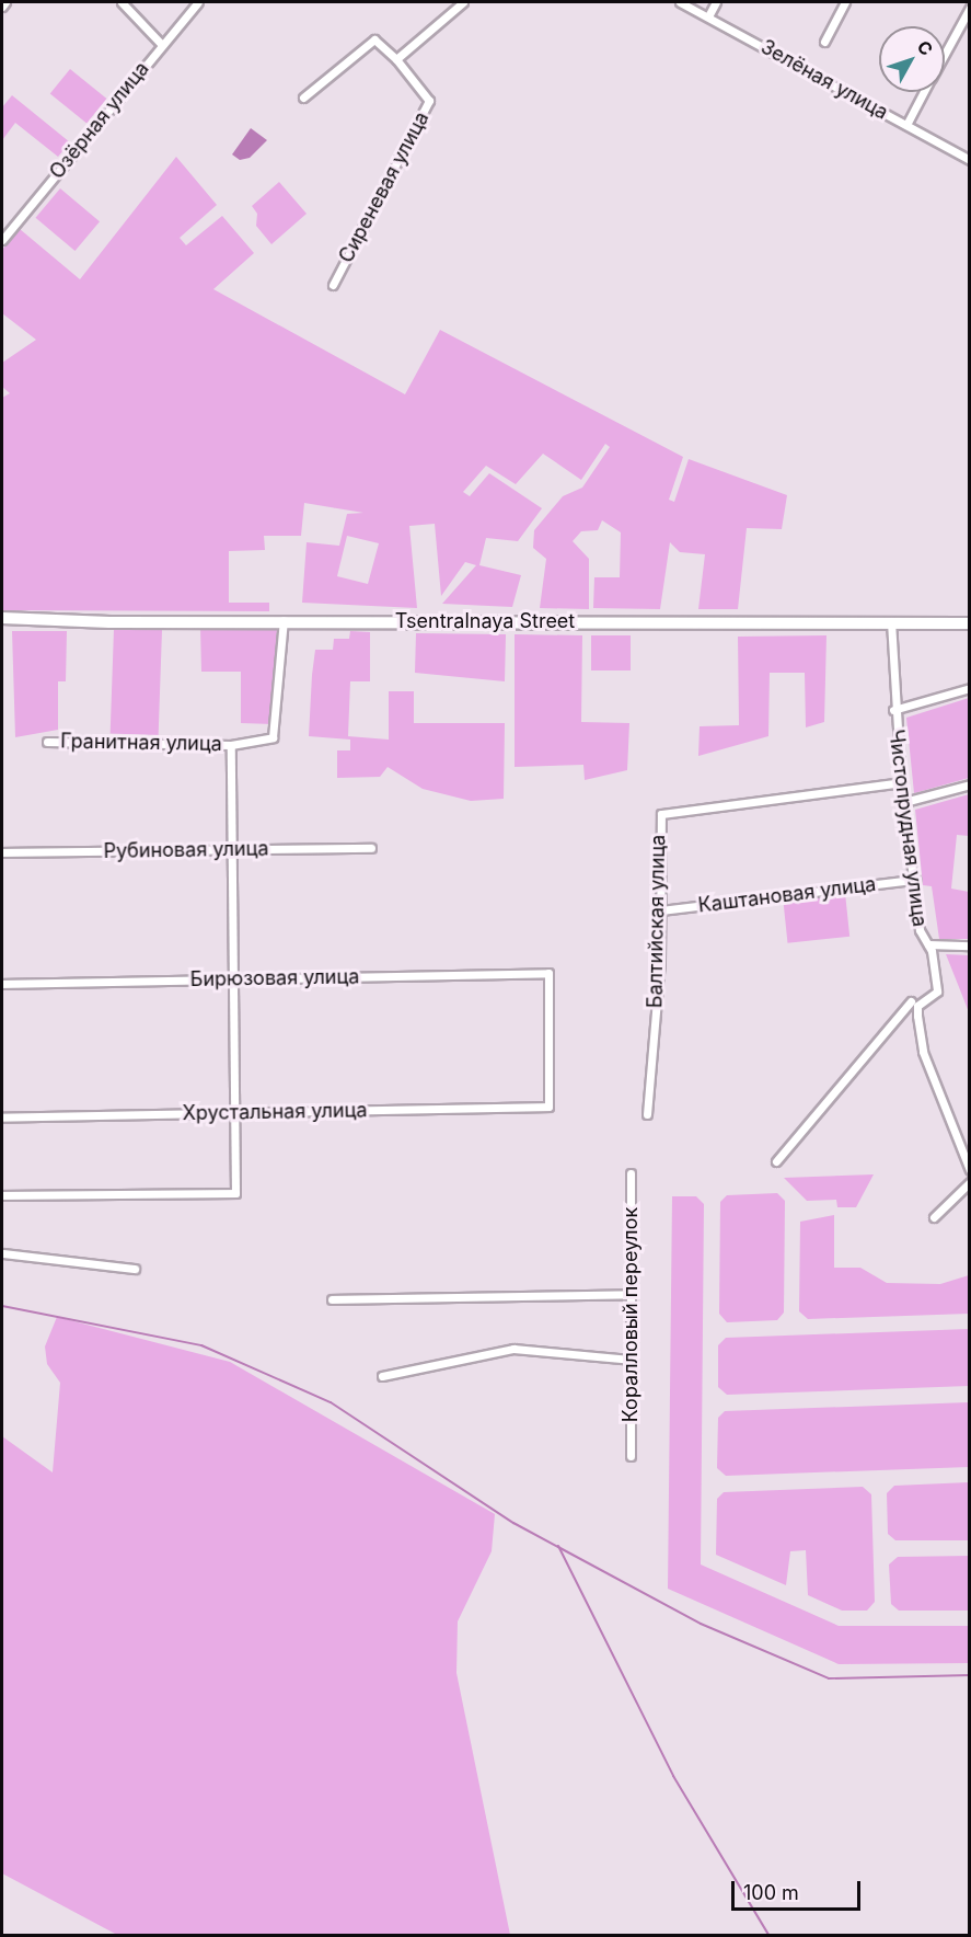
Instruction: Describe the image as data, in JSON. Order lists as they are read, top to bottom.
{
  "streets": {
    "main road": ["Tsentralnaya Street"],
    "street": [
      "Зелёная улица",
      "Озёрная улица",
      "Сиреневая улица",
      "Гранитная улица",
      "Чистопрудная улица",
      "Рубиновая улица",
      "Каштановая улица",
      "Балтийская улица",
      "Бирюзовая улица",
      "Хрустальная улица",
      "Коралловый переулок"
    ]
  },
  "crossings": [
    ["Tsentralnaya Street", "Гранитная улица"],
    ["Tsentralnaya Street", "Чистопрудная улица"],
    ["Чистопрудная улица", "Каштановая улица"],
    ["Чистопрудная улица", "Балтийская улица"],
    ["Каштановая улица", "Балтийская улица"],
    ["Бирюзовая улица", "Хрустальная улица"]
  ],
  "scale_bar": "100 m",
  "north": "top right"
}
